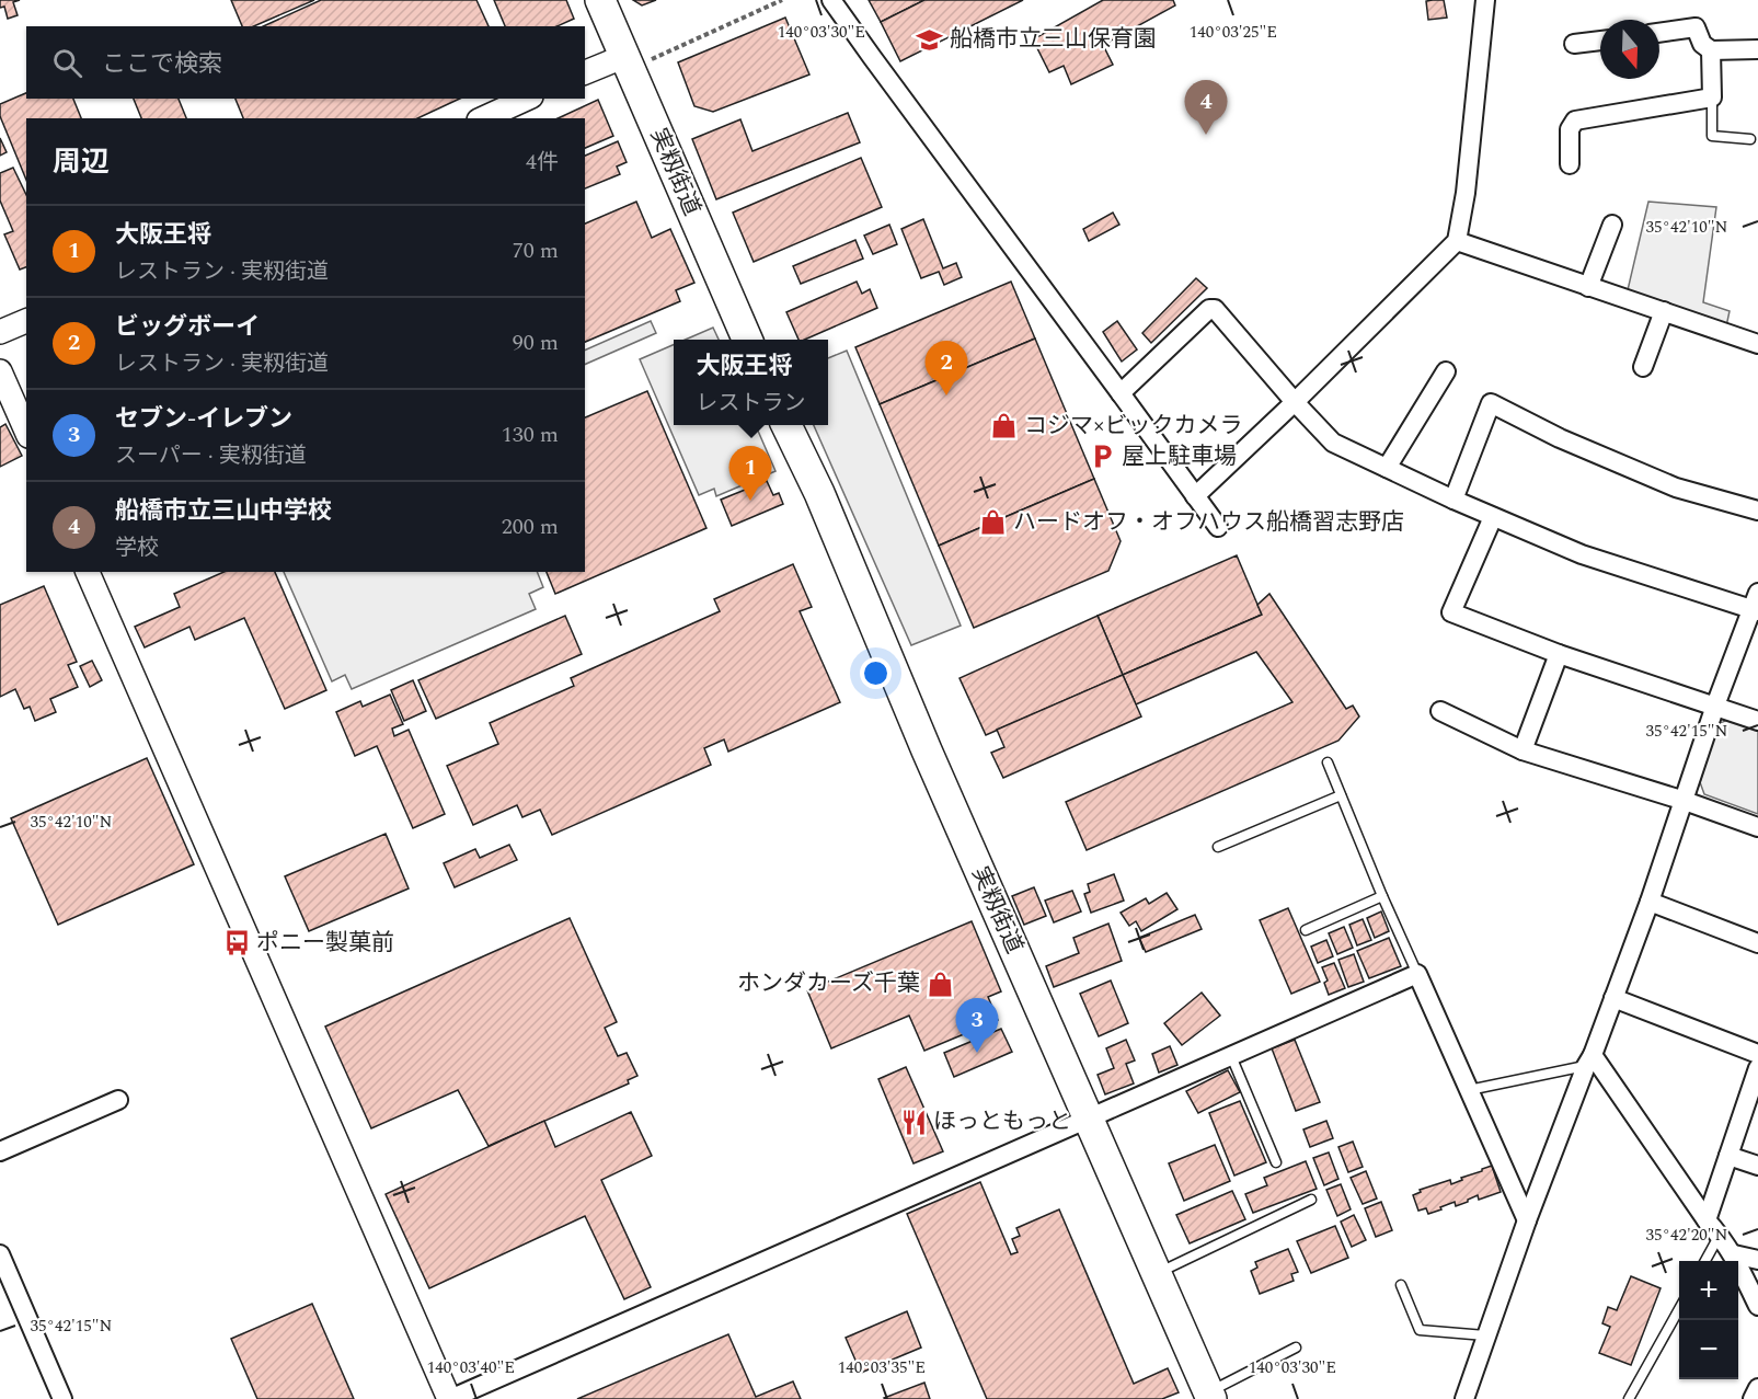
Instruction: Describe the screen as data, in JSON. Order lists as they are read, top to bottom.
{
  "streets": {
    "main road": ["実籾街道"]
  },
  "places": {
    "school or university": ["船橋市立三山保育園"],
    "shop": ["コジマ×ビックカメラ", "ハードオフ・オフハウス船橋習志野店", "ホンダカーズ千葉"],
    "parking": ["屋上駐車場"],
    "bus stop": ["ポニー製菓前"],
    "restaurant": ["ほっともっと"]
  },
  "north": "bottom",
  "page": {
    "search": "ここで検索",
    "pins": [
      "4",
      "2",
      "1",
      "3"
    ],
    "heading": ["周辺", "4件"],
    "list": [
      {
        "mark": "1",
        "name": "大阪王将",
        "note": "レストラン · 実籾街道",
        "value": "70 m"
      },
      {
        "mark": "2",
        "name": "ビッグボーイ",
        "note": "レストラン · 実籾街道",
        "value": "90 m"
      },
      {
        "mark": "3",
        "name": "セブン-イレブン",
        "note": "スーパー · 実籾街道",
        "value": "130 m"
      },
      {
        "mark": "4",
        "name": "船橋市立三山中学校",
        "note": "学校",
        "value": "200 m"
      }
    ],
    "popup": ["大阪王将", "レストラン"],
    "map_buttons": ["+", "−"]
  },
  "coordinates": [
    "140°03'30\"E",
    "140°03'25\"E",
    "35°42'10\"N",
    "35°42'15\"N",
    "35°42'20\"N",
    "140°03'40\"E",
    "140°03'35\"E"
  ]
}
